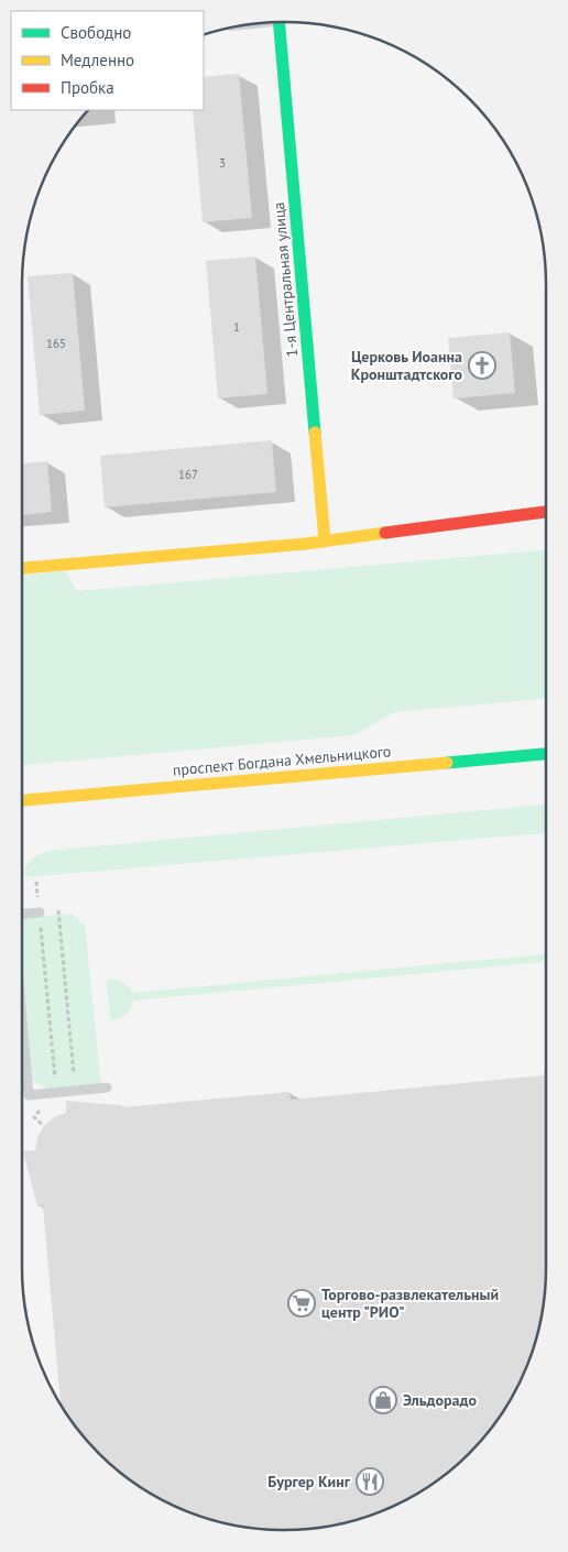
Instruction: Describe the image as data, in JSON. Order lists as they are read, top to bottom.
{
  "streets": {
    "street": ["1-я Центральная улица", "проспект Богдана Хмельницкого"]
  },
  "places": {
    "church": ["Церковь Иоанна Кронштадтского"],
    "supermarket": ["Торгово-развлекательный центр \"РИО\""],
    "shop": ["Эльдорадо"],
    "restaurant": ["Бургер Кинг"]
  },
  "house_numbers": [
    "3",
    "1",
    "165",
    "167"
  ],
  "legend": ["Свободно", "Медленно", "Пробка"]
}
